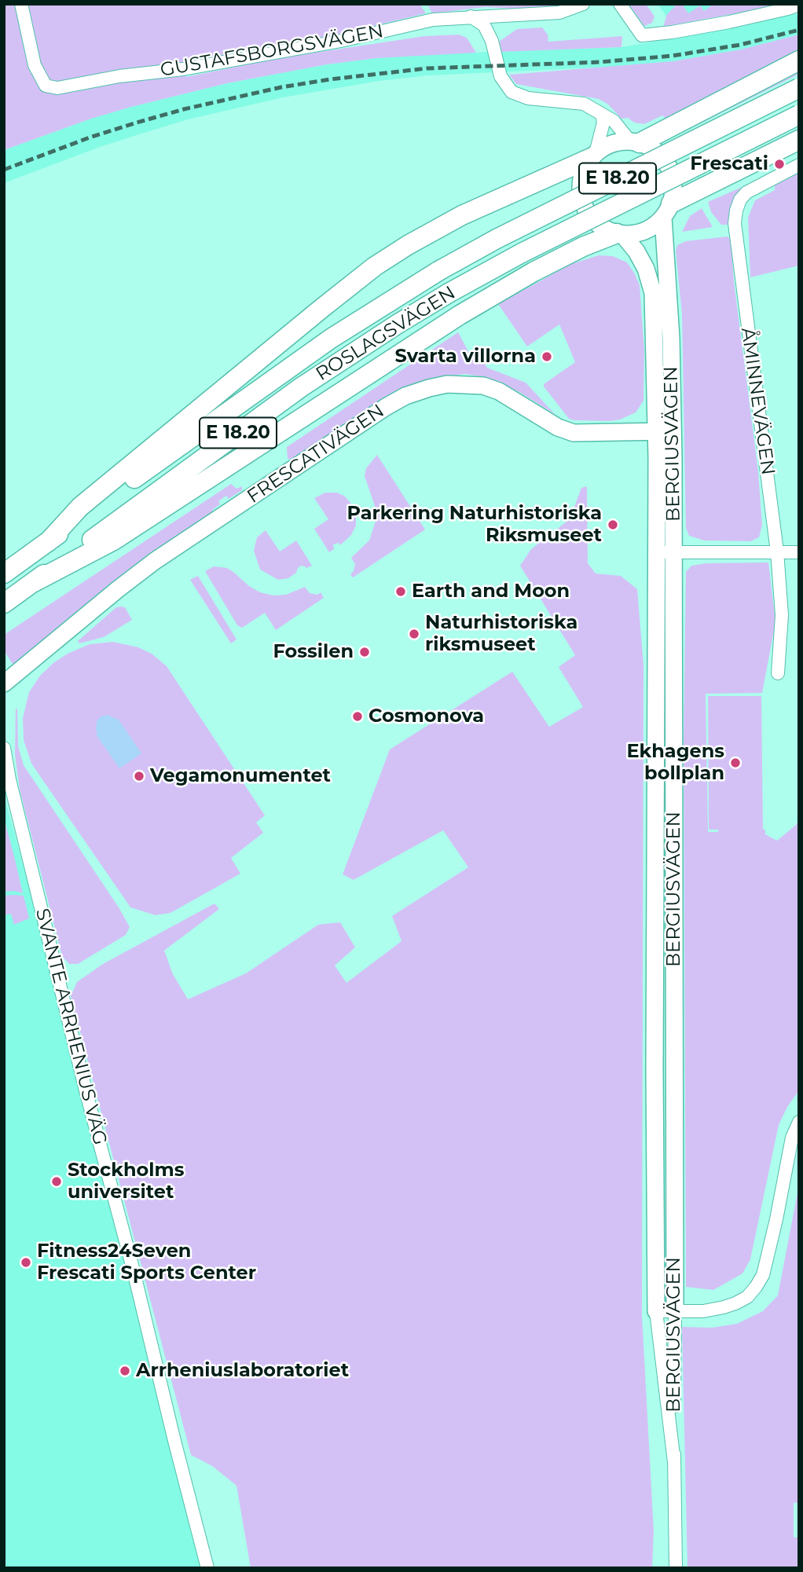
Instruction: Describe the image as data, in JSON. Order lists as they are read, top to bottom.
{
  "streets": {
    "main road": ["E 18.20", "ROSLAGSVÄGEN"],
    "street": [
      "GUSTAFSBORGSVÄGEN",
      "ÅMINNEVÄGEN",
      "BERGIUSVÄGEN",
      "FRESCATIVÄGEN",
      "SVANTE ARRHENIUS VÄG"
    ]
  },
  "crossings": [
    ["BERGIUSVÄGEN", "FRESCATIVÄGEN"]
  ],
  "places": [
    "Frescati",
    "Svarta villorna",
    "Parkering Naturhistoriska Riksmuseet",
    "Earth and Moon",
    "Naturhistoriska riksmuseet",
    "Fossilen",
    "Cosmonova",
    "Ekhagens bollplan",
    "Vegamonumentet",
    "Stockholms universitet",
    "Fitness24Seven Frescati Sports Center",
    "Arrheniuslaboratoriet"
  ]
}
